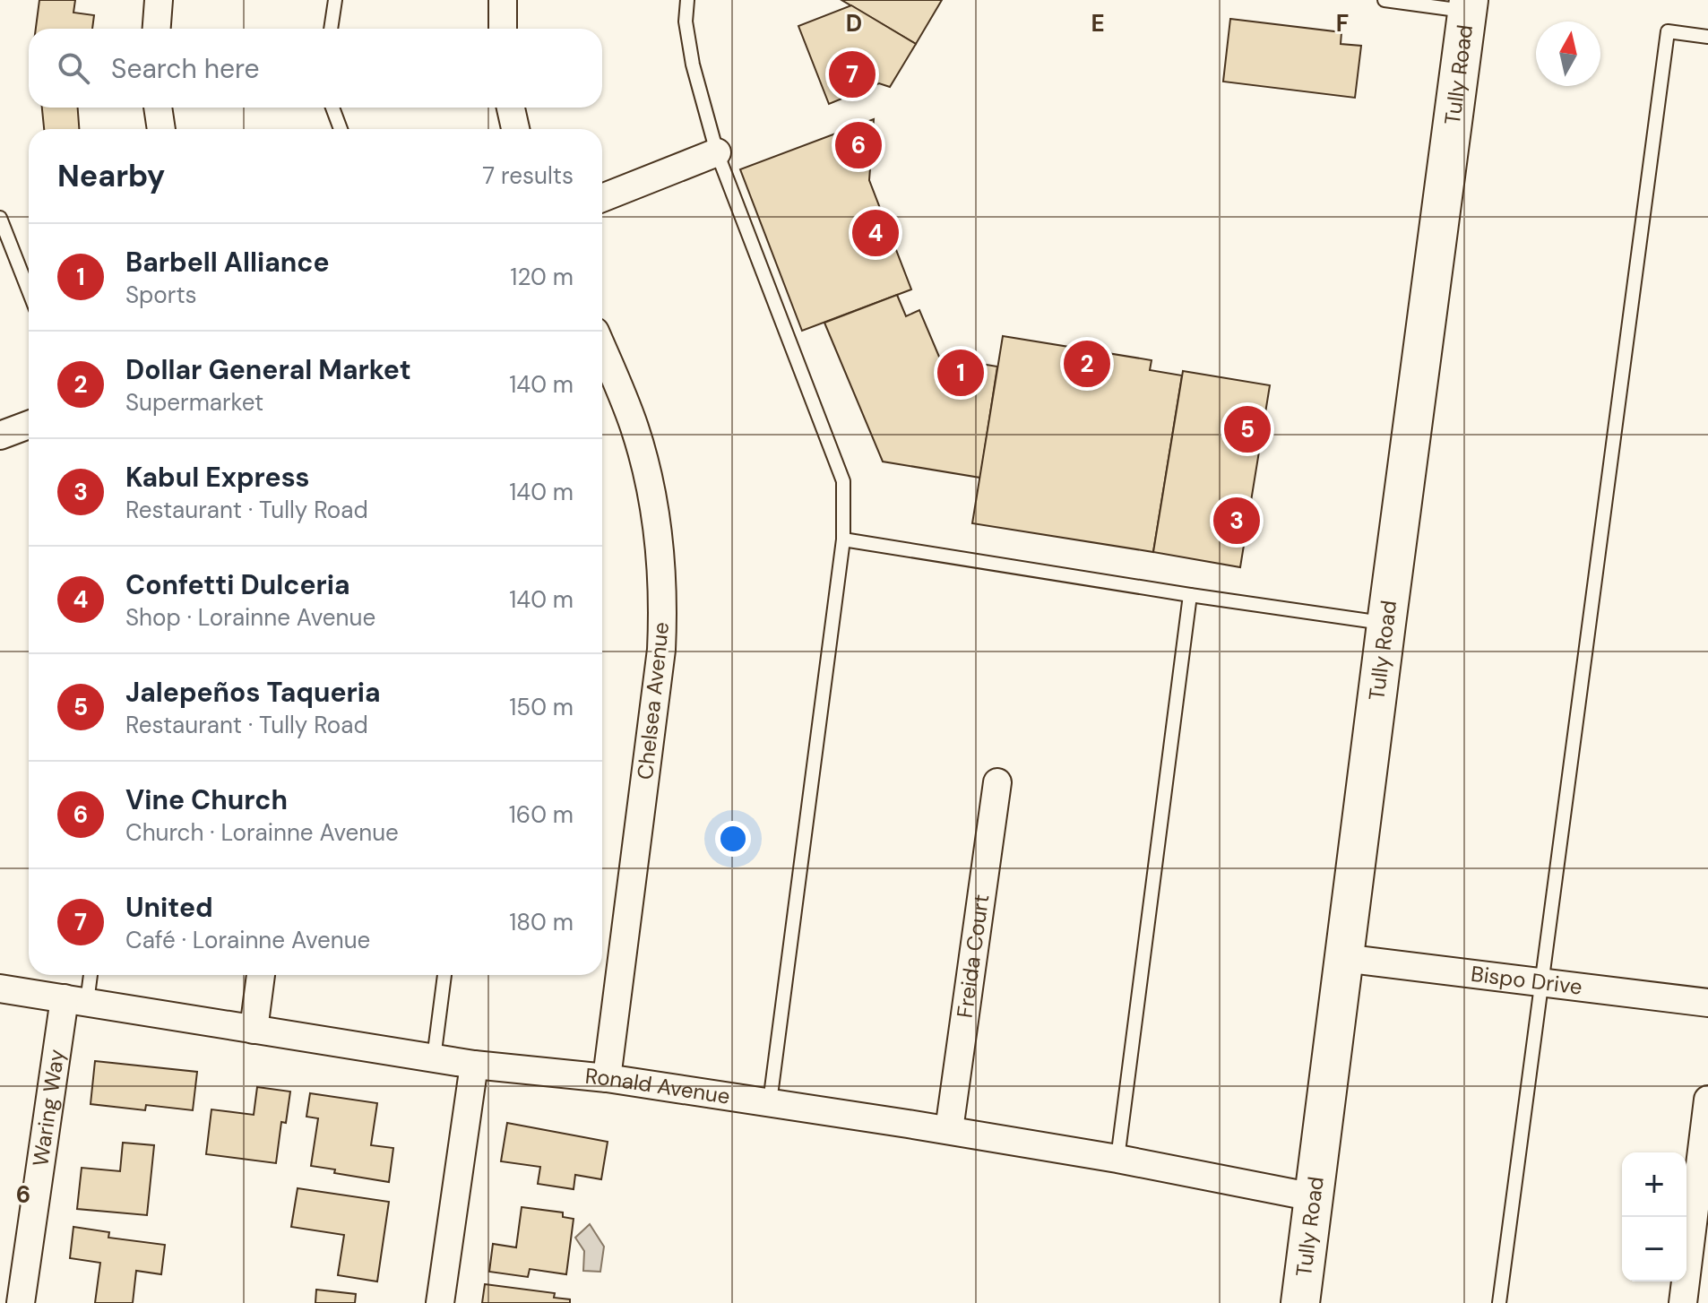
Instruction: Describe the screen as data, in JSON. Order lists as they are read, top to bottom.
{
  "streets": {
    "main road": ["Tully Road"],
    "street": [
      "Chelsea Avenue",
      "Freida Court",
      "Bispo Drive",
      "Ronald Avenue",
      "Waring Way"
    ]
  },
  "crossings": [
    ["Tully Road", "Bispo Drive"],
    ["Tully Road", "Ronald Avenue"],
    ["Chelsea Avenue", "Ronald Avenue"],
    ["Freida Court", "Ronald Avenue"],
    ["Ronald Avenue", "Waring Way"]
  ],
  "north": "top",
  "page": {
    "search": "Search here",
    "pins": [
      "7",
      "6",
      "4",
      "2",
      "1",
      "5",
      "3"
    ],
    "heading": ["Nearby", "7 results"],
    "list": [
      {
        "mark": "1",
        "name": "Barbell Alliance",
        "note": "Sports",
        "value": "120 m"
      },
      {
        "mark": "2",
        "name": "Dollar General Market",
        "note": "Supermarket",
        "value": "140 m"
      },
      {
        "mark": "3",
        "name": "Kabul Express",
        "note": "Restaurant · Tully Road",
        "value": "140 m"
      },
      {
        "mark": "4",
        "name": "Confetti Dulceria",
        "note": "Shop · Lorainne Avenue",
        "value": "140 m"
      },
      {
        "mark": "5",
        "name": "Jalepeños Taqueria",
        "note": "Restaurant · Tully Road",
        "value": "150 m"
      },
      {
        "mark": "6",
        "name": "Vine Church",
        "note": "Church · Lorainne Avenue",
        "value": "160 m"
      },
      {
        "mark": "7",
        "name": "United",
        "note": "Café · Lorainne Avenue",
        "value": "180 m"
      }
    ],
    "map_buttons": ["+", "−"]
  },
  "grid": {
    "columns": ["D", "E", "F"],
    "rows": ["6"]
  }
}
